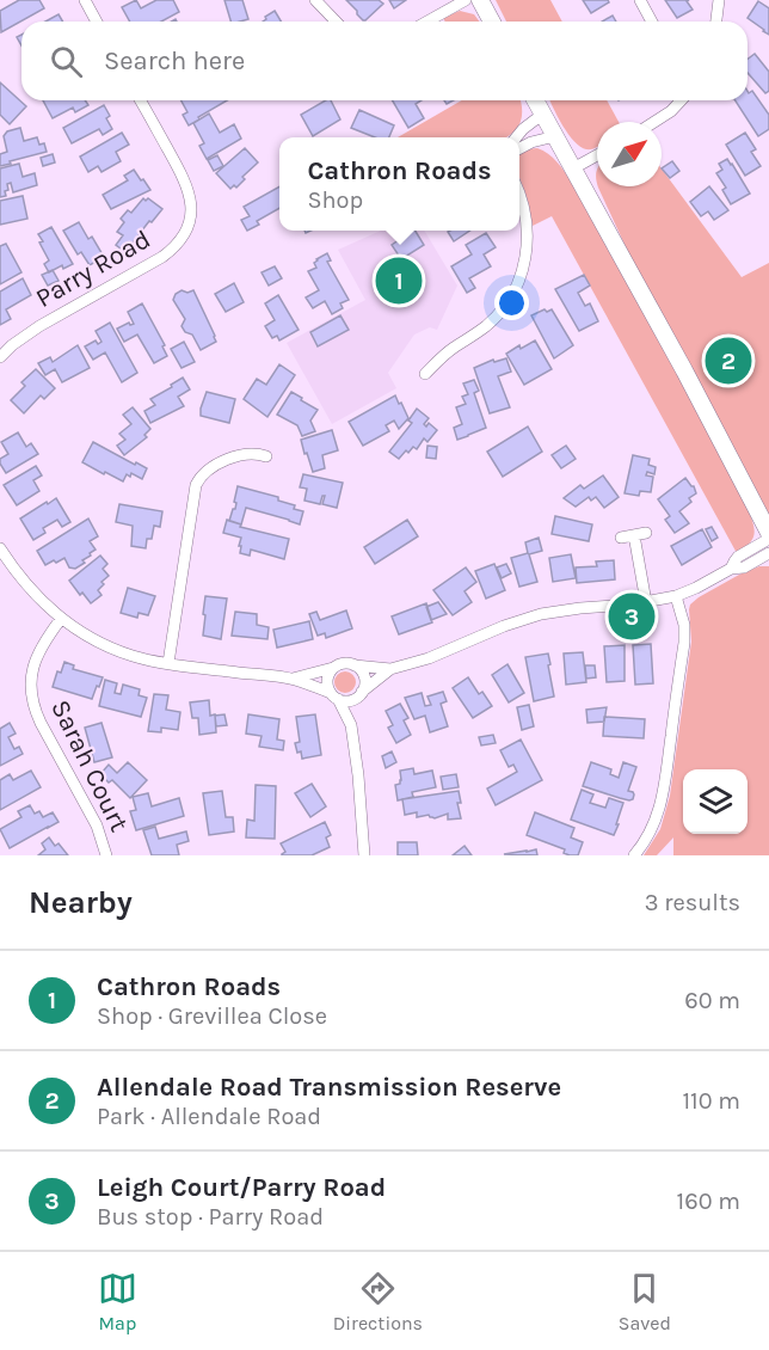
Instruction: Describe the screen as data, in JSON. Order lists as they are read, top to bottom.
{
  "streets": {
    "street": ["Parry Road", "Sarah Court"]
  },
  "north": "top right",
  "page": {
    "search": "Search here",
    "popup": ["Cathron Roads", "Shop"],
    "pins": ["1", "2", "3"],
    "heading": ["Nearby", "3 results"],
    "list": [
      {
        "mark": "1",
        "name": "Cathron Roads",
        "note": "Shop · Grevillea Close",
        "value": "60 m"
      },
      {
        "mark": "2",
        "name": "Allendale Road Transmission Reserve",
        "note": "Park · Allendale Road",
        "value": "110 m"
      },
      {
        "mark": "3",
        "name": "Leigh Court/Parry Road",
        "note": "Bus stop · Parry Road",
        "value": "160 m"
      }
    ],
    "nav": ["Map", "Directions", "Saved"]
  }
}
